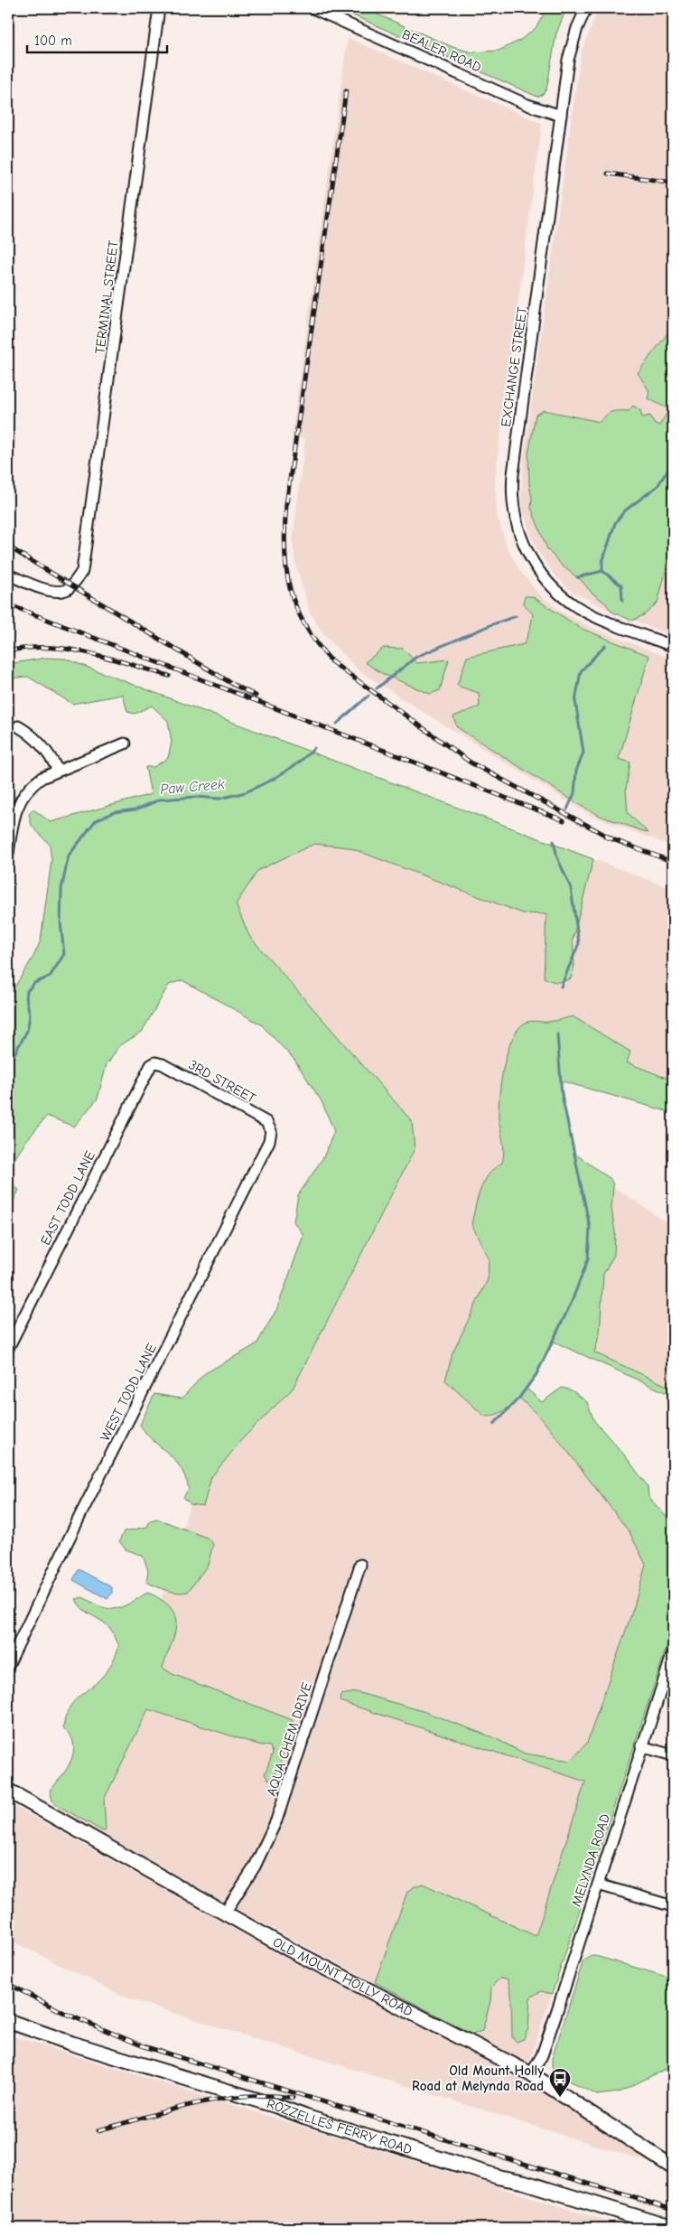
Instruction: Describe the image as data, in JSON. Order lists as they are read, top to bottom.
{
  "streets": {
    "street": [
      "BEALER ROAD",
      "TERMINAL STREET",
      "EXCHANGE STREET",
      "3RD STREET",
      "EAST TODD LANE",
      "WEST TODD LANE",
      "AQUA CHEM DRIVE",
      "MELYNDA ROAD",
      "OLD MOUNT HOLLY ROAD",
      "ROZZELLES FERRY ROAD"
    ]
  },
  "crossings": [
    ["BEALER ROAD", "EXCHANGE STREET"],
    ["3RD STREET", "EAST TODD LANE"],
    ["3RD STREET", "WEST TODD LANE"],
    ["AQUA CHEM DRIVE", "OLD MOUNT HOLLY ROAD"],
    ["MELYNDA ROAD", "OLD MOUNT HOLLY ROAD"]
  ],
  "water": ["Paw Creek"],
  "places": {
    "bus stop": ["Old Mount Holly Road at Melynda Road"]
  },
  "scale_bar": "100 m"
}
